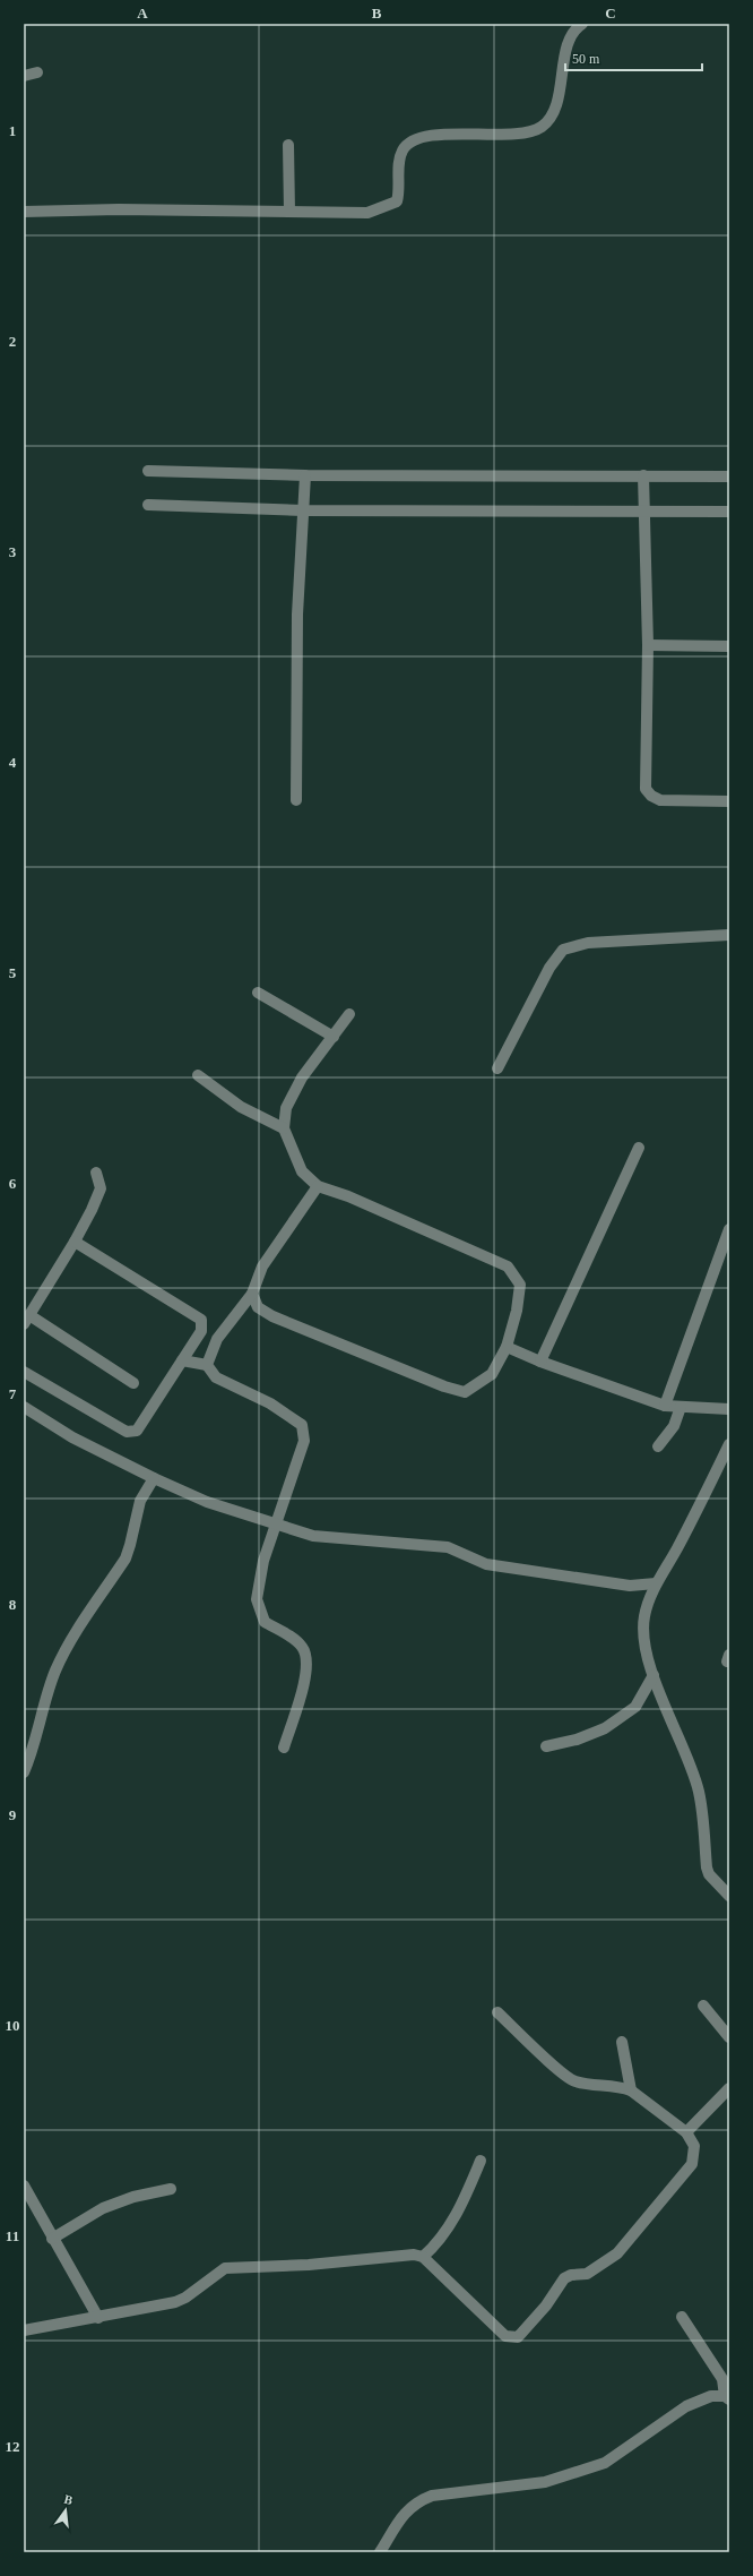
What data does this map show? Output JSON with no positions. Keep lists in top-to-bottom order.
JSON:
{
  "scale_bar": "50 m",
  "north": "top",
  "grid": {
    "columns": ["A", "B", "C"],
    "rows": [
      "1",
      "2",
      "3",
      "4",
      "5",
      "6",
      "7",
      "8",
      "9",
      "10",
      "11",
      "12"
    ]
  }
}
